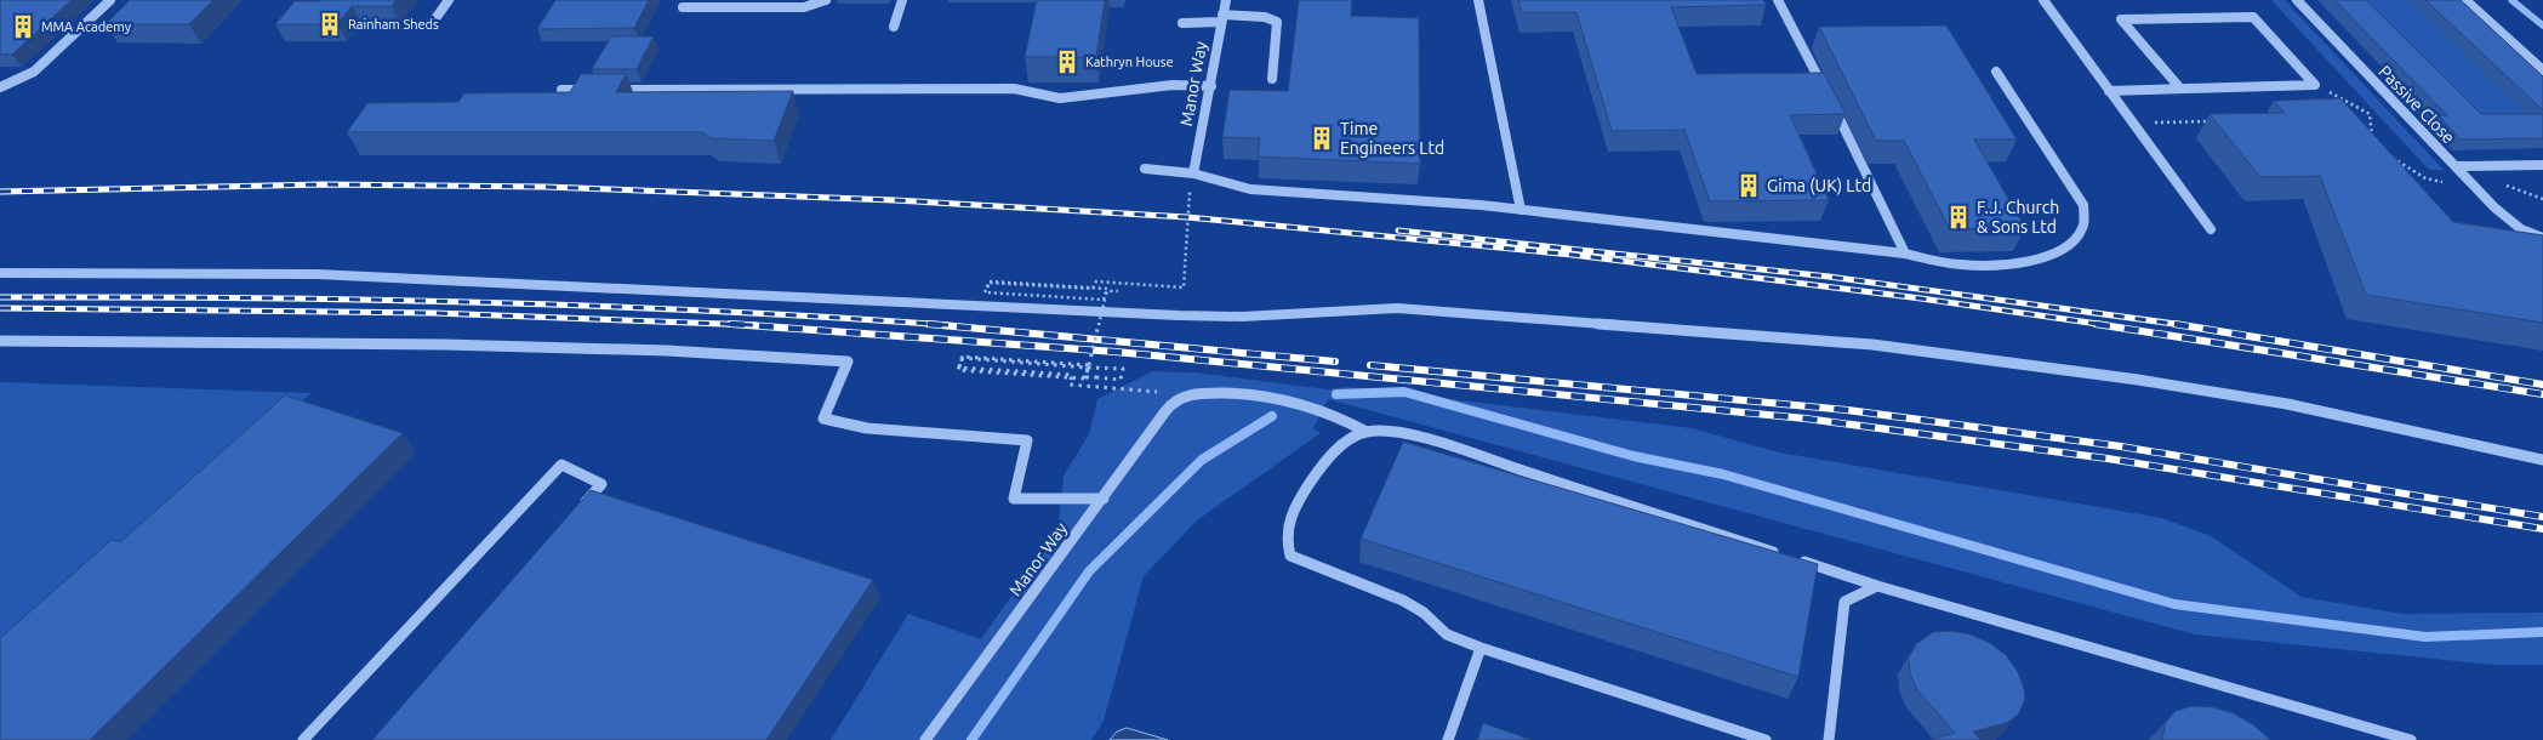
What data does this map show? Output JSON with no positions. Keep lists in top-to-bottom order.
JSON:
{
  "streets": {
    "street": ["Manor Way", "Passive Close"]
  },
  "places": {
    "building": [
      "Rainham Sheds",
      "MMA Academy",
      "Kathryn House",
      "Time Engineers Ltd",
      "Gima (UK) Ltd",
      "F.J. Church & Sons Ltd"
    ]
  }
}
